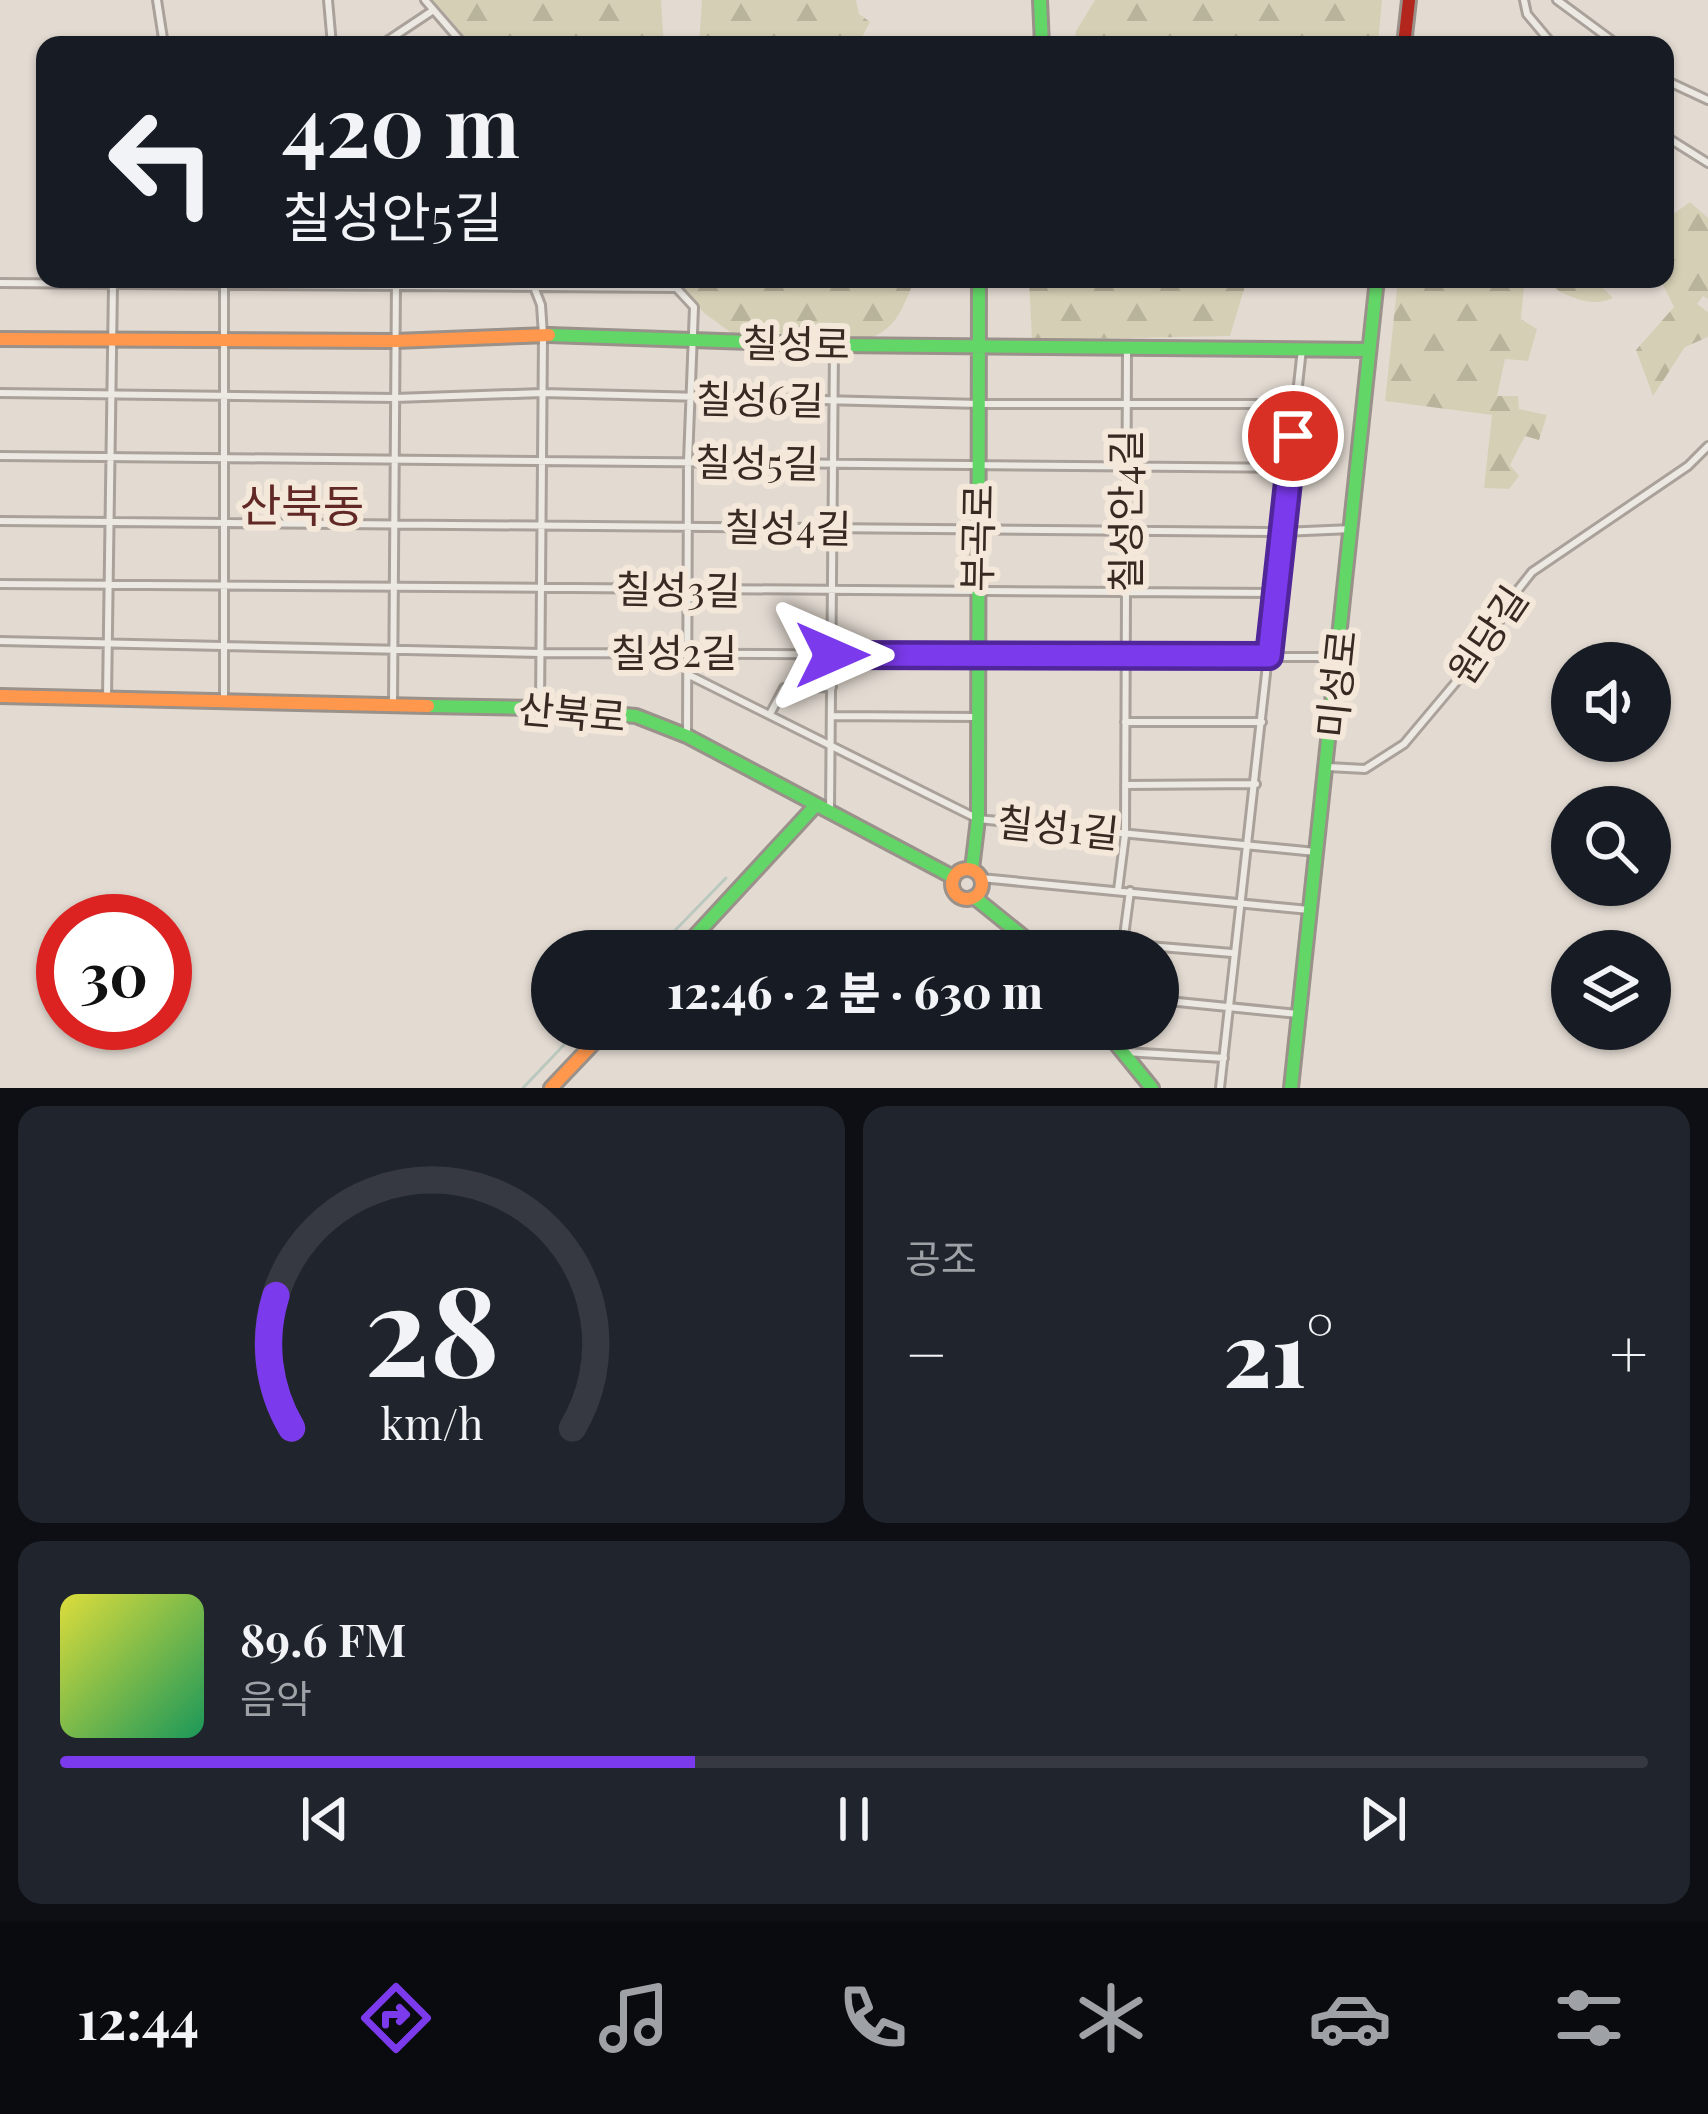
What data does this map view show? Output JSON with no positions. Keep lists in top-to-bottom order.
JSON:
{
  "streets": {
    "street": [
      "칠성로",
      "칠성6길",
      "칠성5길",
      "칠성안4길",
      "칠성4길",
      "부곡로",
      "칠성3길",
      "원당길",
      "칠성2길",
      "미성로",
      "산북로",
      "칠성1길"
    ]
  },
  "crossings": [
    ["칠성로", "칠성안4길"],
    ["칠성로", "부곡로"],
    ["칠성로", "미성로"],
    ["칠성6길", "칠성안4길"],
    ["칠성6길", "부곡로"],
    ["칠성5길", "칠성안4길"],
    ["칠성5길", "부곡로"],
    ["칠성안4길", "칠성4길"],
    ["칠성안4길", "칠성3길"],
    ["칠성안4길", "칠성2길"],
    ["칠성안4길", "칠성1길"],
    ["칠성4길", "부곡로"],
    ["칠성4길", "미성로"],
    ["부곡로", "칠성3길"],
    ["부곡로", "칠성2길"],
    ["부곡로", "산북로"],
    ["부곡로", "칠성1길"],
    ["원당길", "미성로"],
    ["칠성2길", "미성로"],
    ["미성로", "칠성1길"]
  ],
  "districts": ["산북동"],
  "page": {
    "turn": ["420 m", "칠성안5길"],
    "limit": "30",
    "trip": "12:46 · 2 분 · 630 m",
    "tile": "공조",
    "heat": ["−", "21°", "+"],
    "song": ["89.6 FM", "음악"],
    "tabs": "12:44",
    "gauge": ["28", "km/h"]
  }
}
